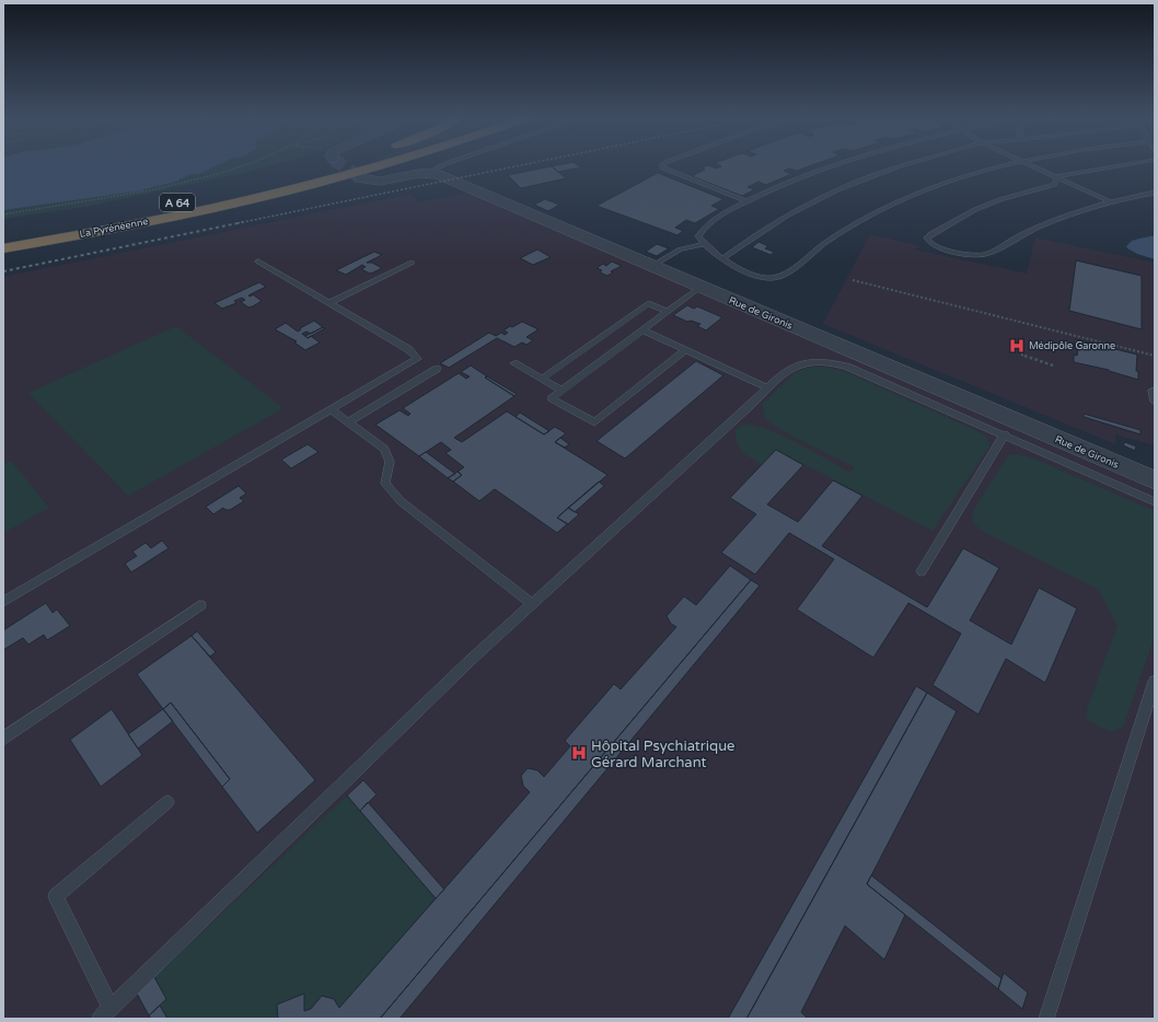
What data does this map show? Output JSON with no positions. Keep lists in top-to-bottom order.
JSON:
{
  "streets": {
    "highway": ["A 64", "La Pyrénéenne"],
    "street": ["Rue de Gironis"]
  },
  "places": {
    "hospital": ["Médipôle Garonne", "Hôpital Psychiatrique Gérard Marchant"]
  }
}
